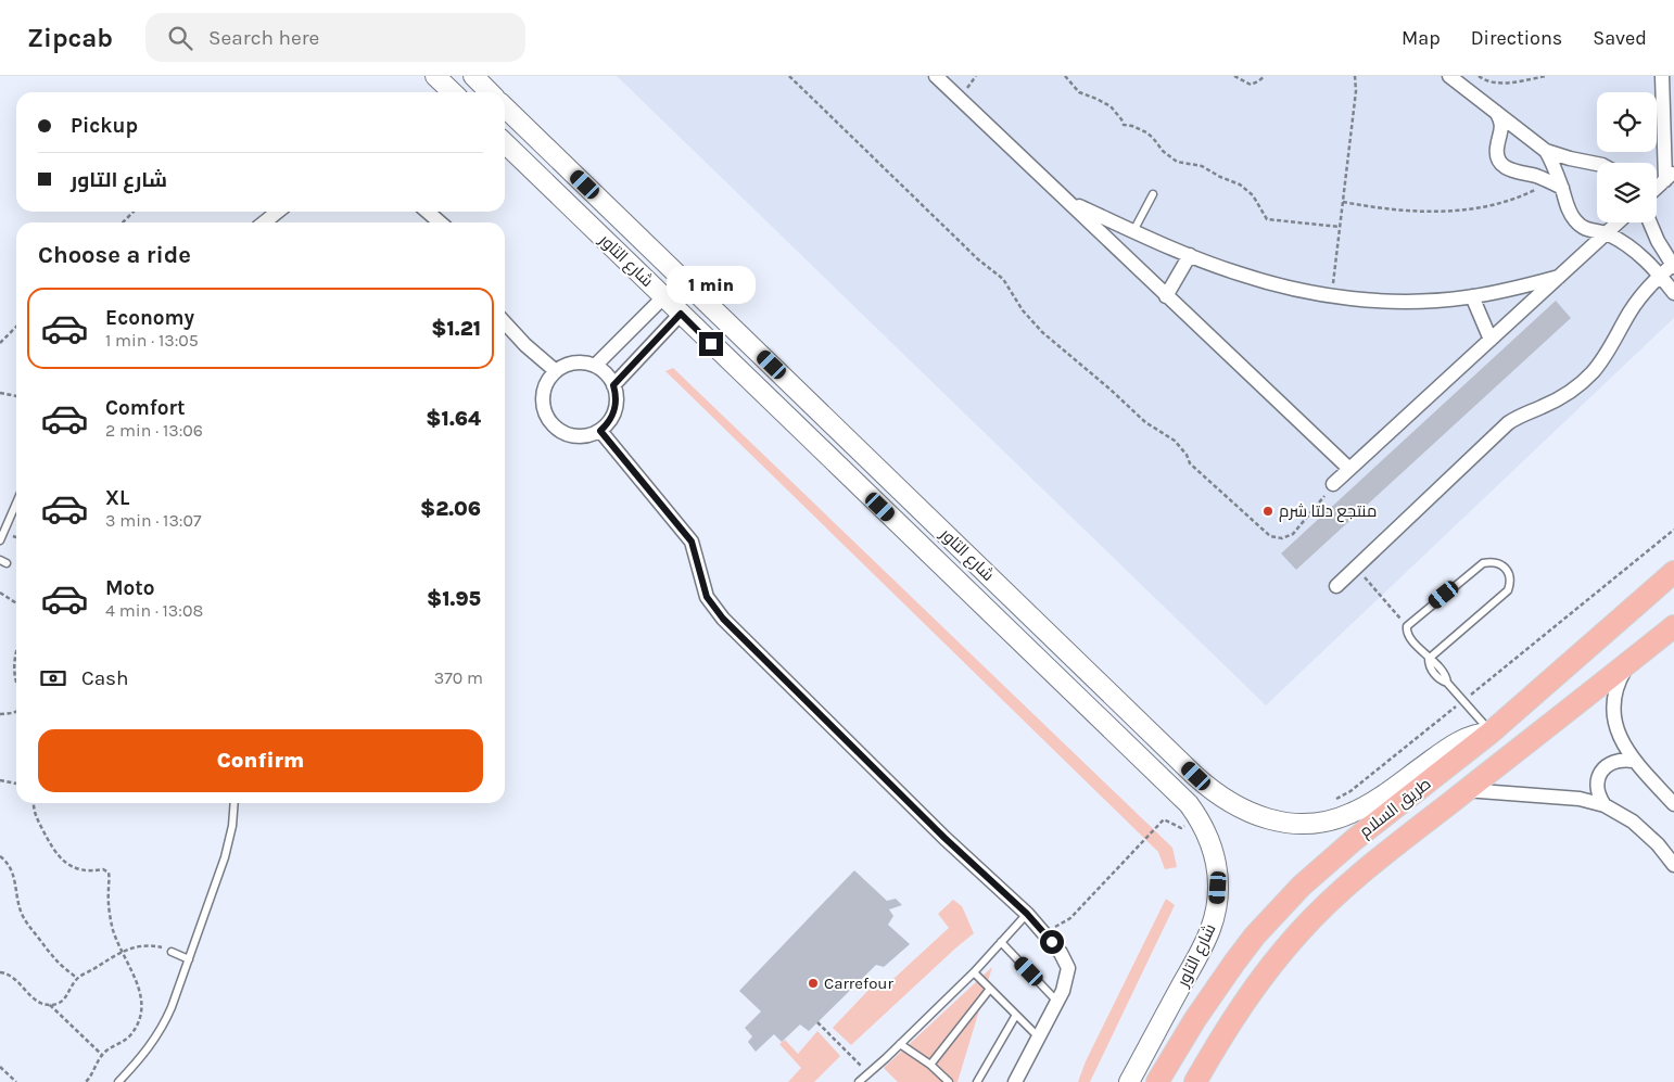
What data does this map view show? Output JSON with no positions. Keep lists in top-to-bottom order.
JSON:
{
  "streets": {
    "main road": ["شارع التاور", "طريق السلام"]
  },
  "crossings": [
    ["شارع التاور", "طريق السلام"]
  ],
  "places": ["منتجع دلتا شرم", "Carrefour"],
  "page": {
    "header": "Zipcab",
    "search": "Search here",
    "nav": ["Map", "Directions", "Saved"],
    "banner": ["Pickup", "شارع التاور"],
    "heading": "Choose a ride",
    "bubble": "1 min",
    "list": [
      {
        "name": "Economy",
        "note": "1 min · 13:05",
        "value": "$1.21"
      },
      {
        "name": "Comfort",
        "note": "2 min · 13:06",
        "value": "$1.64"
      },
      {
        "name": "XL",
        "note": "3 min · 13:07",
        "value": "$2.06"
      },
      {
        "name": "Moto",
        "note": "4 min · 13:08",
        "value": "$1.95"
      }
    ],
    "pay": ["Cash", "370 m"],
    "buttons": "Confirm"
  }
}
